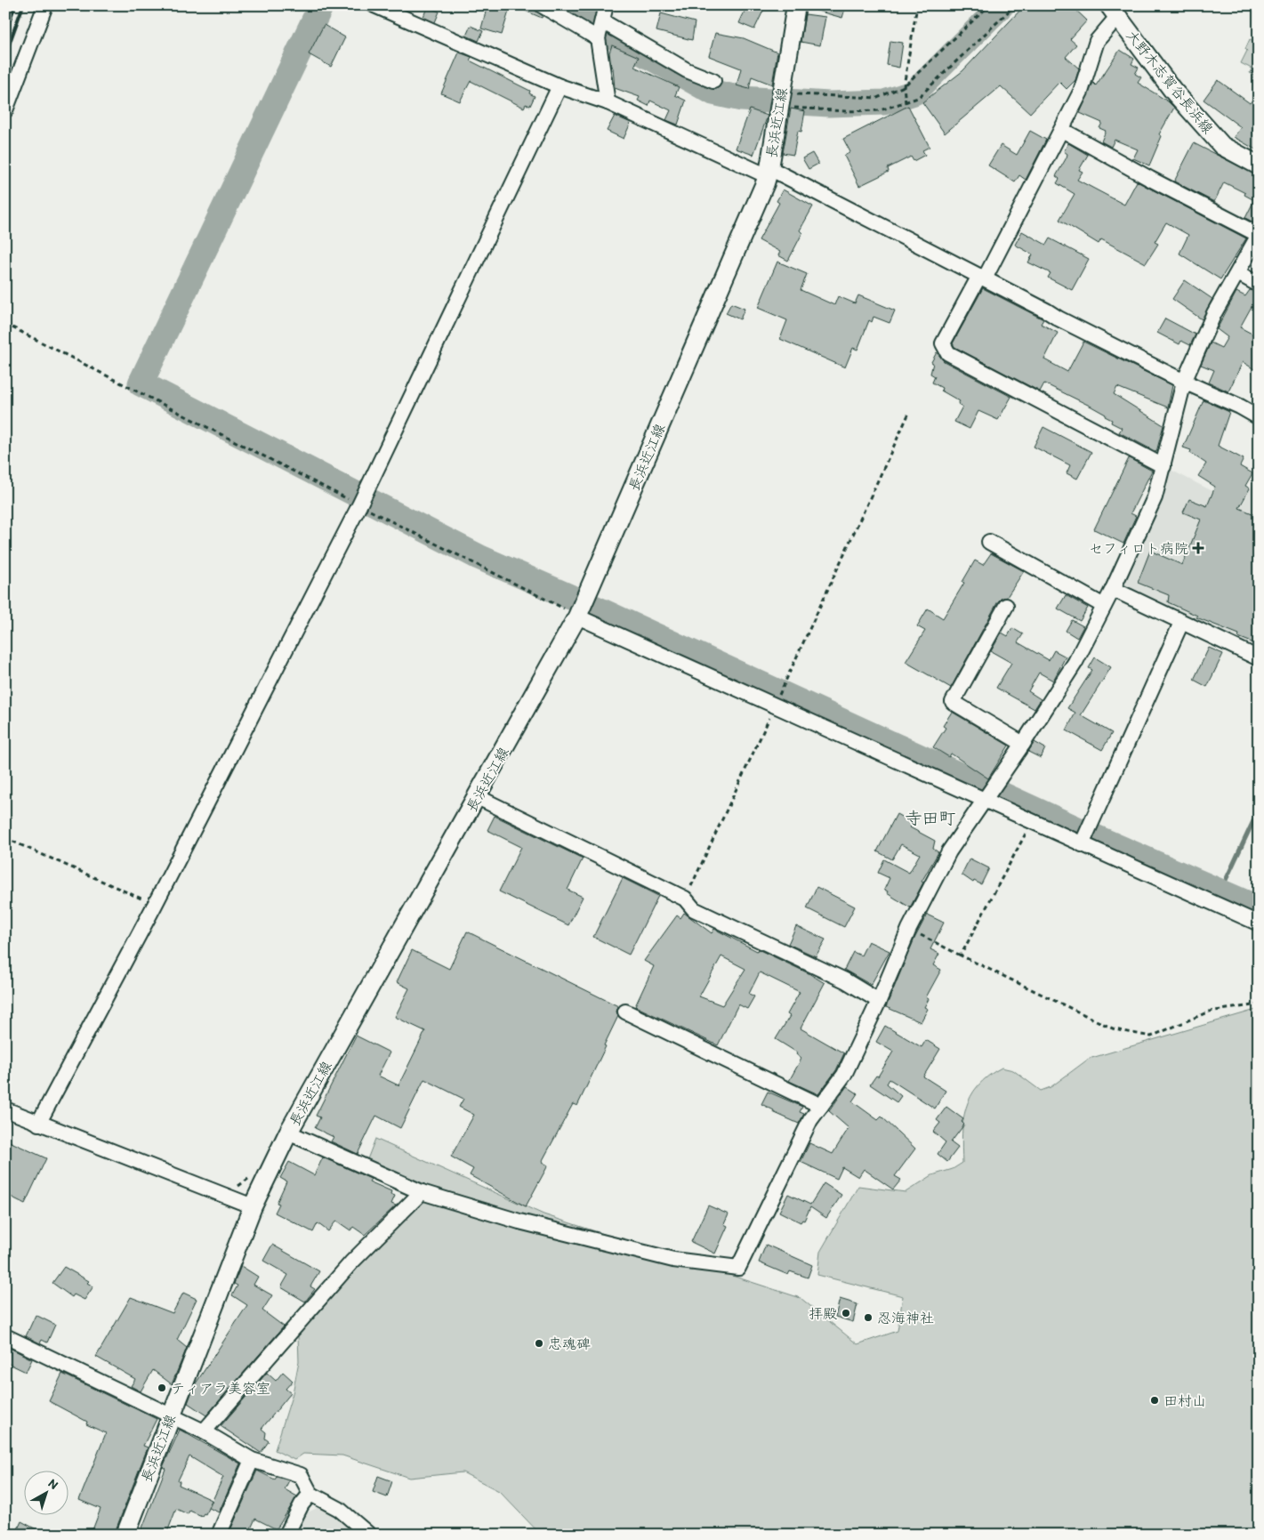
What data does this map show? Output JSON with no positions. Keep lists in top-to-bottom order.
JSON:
{
  "streets": {
    "main road": ["大野木志賀谷長浜線", "長浜近江線"]
  },
  "districts": ["寺田町"],
  "places": {
    "health": ["セフィロト病院"],
    "other": [
      "拝殿",
      "忍海神社",
      "忠魂碑",
      "ティアラ美容室",
      "田村山"
    ]
  },
  "north": "top right"
}
